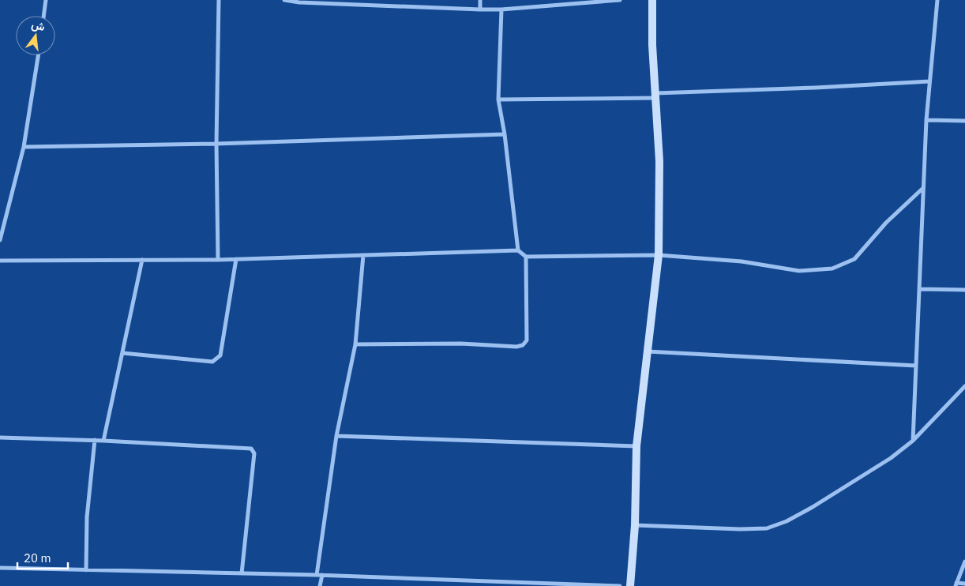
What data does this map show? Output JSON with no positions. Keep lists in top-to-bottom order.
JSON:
{
  "scale_bar": "20 m",
  "north": "top"
}
